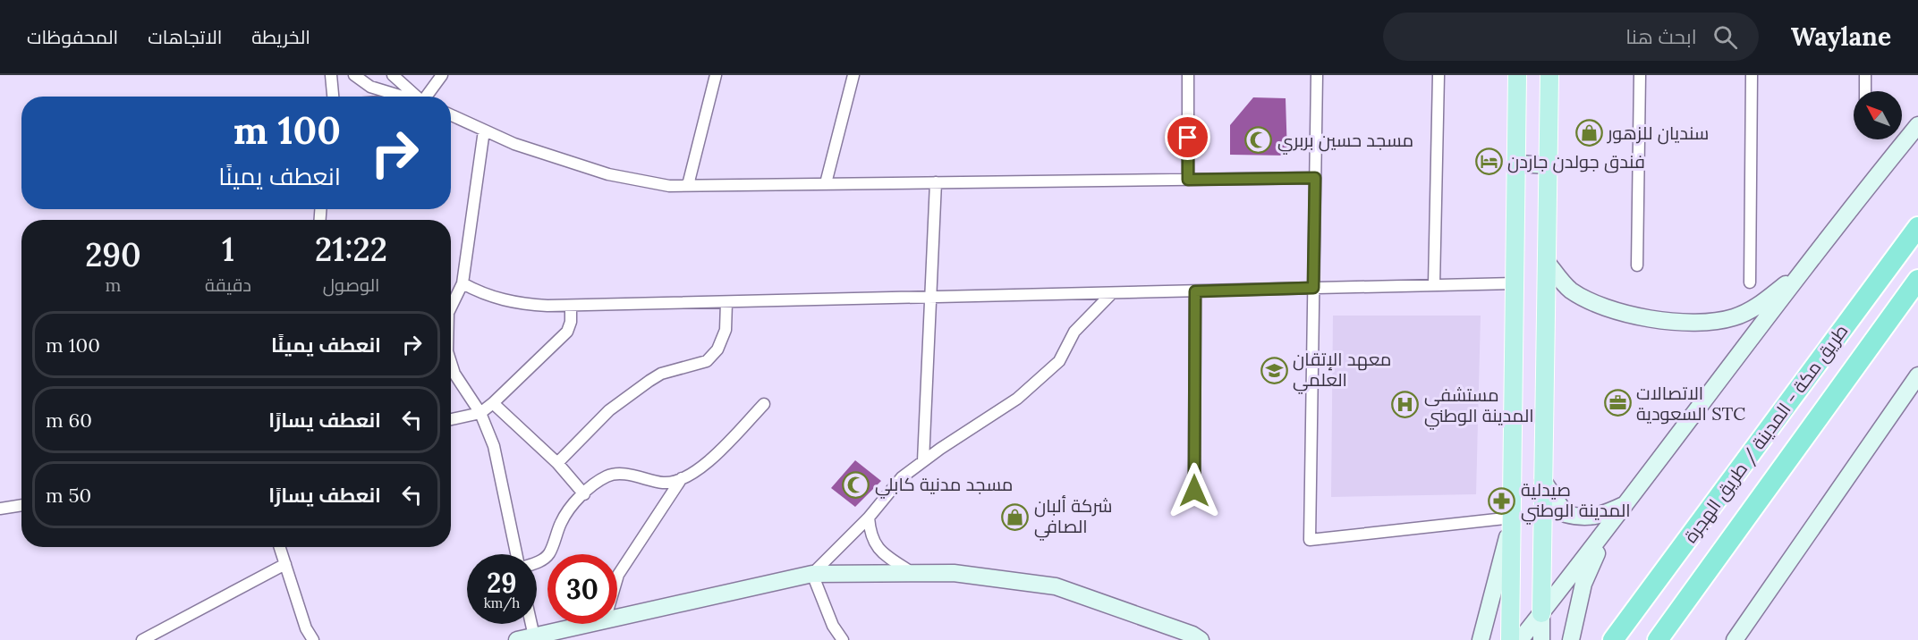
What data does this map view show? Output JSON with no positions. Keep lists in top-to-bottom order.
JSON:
{
  "streets": {
    "highway": ["طريق مكة - المدينة / طريق الهجرة"]
  },
  "places": {
    "shop": ["سنديان للزهور", "شركة ألبان الصافي"],
    "mosque": ["مسجد حسين بربري", "مسجد مدنية كابلي"],
    "hotel": ["فندق جولدن جاردن"],
    "school or university": ["معهد الإتقان العلمي"],
    "office": ["الاتصالات السعودية STC"],
    "hospital": ["مستشفى المدينة الوطني"],
    "pharmacy": ["صيدلية المدينة الوطني"]
  },
  "north": "top left",
  "page": {
    "header": "Waylane",
    "search": "ابحث هنا",
    "nav": ["الخريطة", "الاتجاهات", "المحفوظات"],
    "turn": ["100 m", "انعطف يمينًا"],
    "eta": [
      "21:22",
      "الوصول",
      "1",
      "دقيقة",
      "290",
      "m"
    ],
    "list": [
      {
        "name": "انعطف يمينًا",
        "value": "100 m"
      },
      {
        "name": "انعطف يسارًا",
        "value": "60 m"
      },
      {
        "name": "انعطف يسارًا",
        "value": "50 m"
      }
    ],
    "speed": "29 km/h",
    "limit": "30"
  }
}
